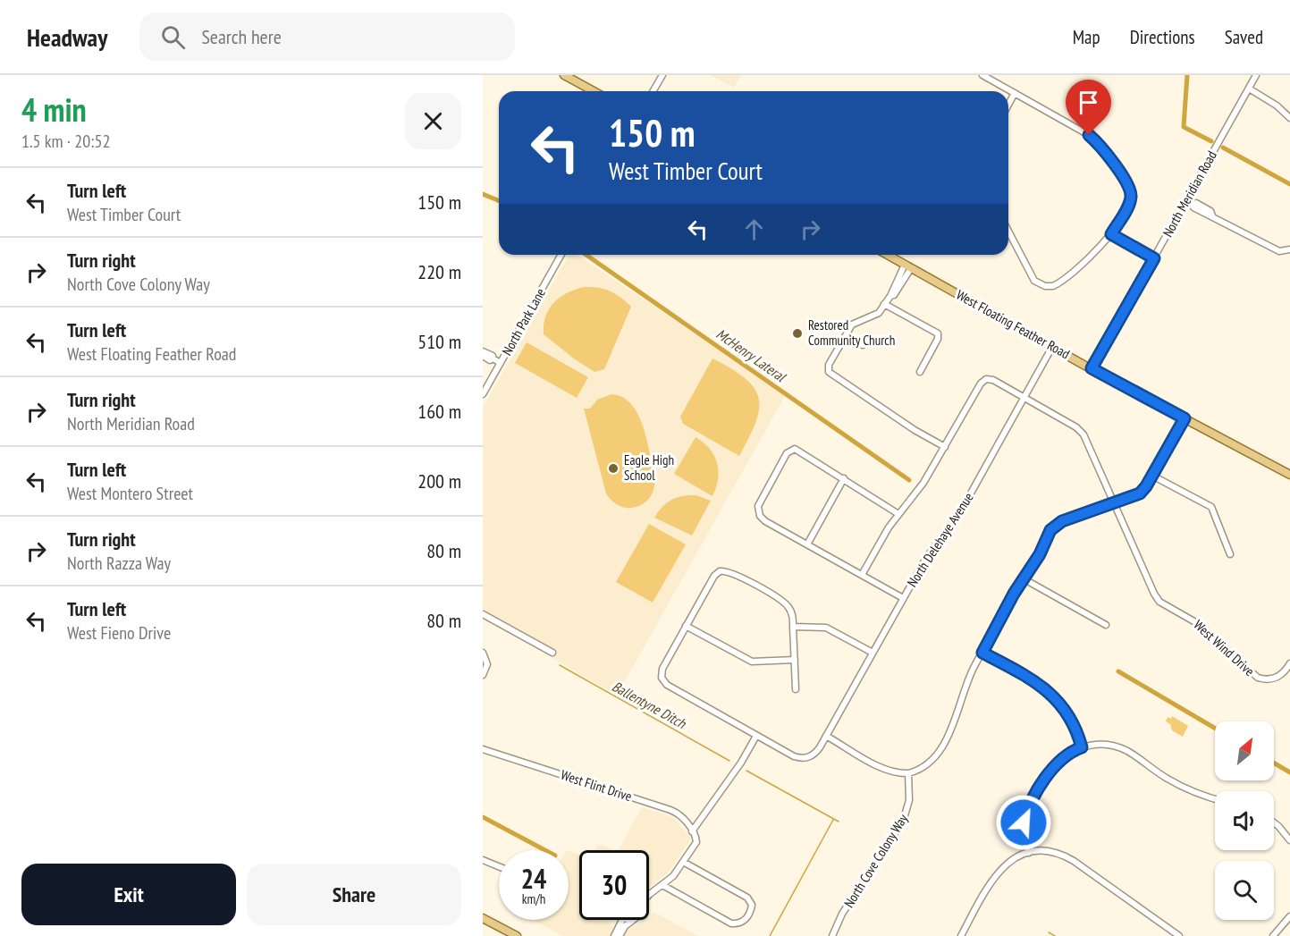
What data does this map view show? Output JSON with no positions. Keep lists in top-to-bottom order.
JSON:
{
  "streets": {
    "main road": ["West Floating Feather Road"],
    "street": [
      "North Meridian Road",
      "North Park Lane",
      "North Delehaye Avenue",
      "West Wind Drive",
      "West Flint Drive",
      "North Cove Colony Way"
    ]
  },
  "crossings": [
    ["North Meridian Road", "West Floating Feather Road"],
    ["West Floating Feather Road", "North Delehaye Avenue"],
    ["North Delehaye Avenue", "West Wind Drive"]
  ],
  "water": ["McHenry Lateral", "Ballentyne Ditch"],
  "places": ["Restored Community Church", "Eagle High School"],
  "north": "top right",
  "page": {
    "header": "Headway",
    "search": "Search here",
    "nav": ["Map", "Directions", "Saved"],
    "heading": ["4 min", "1.5 km · 20:52"],
    "turn": ["150 m", "West Timber Court"],
    "list": [
      {
        "name": "Turn left",
        "note": "West Timber Court",
        "value": "150 m"
      },
      {
        "name": "Turn right",
        "note": "North Cove Colony Way",
        "value": "220 m"
      },
      {
        "name": "Turn left",
        "note": "West Floating Feather Road",
        "value": "510 m"
      },
      {
        "name": "Turn right",
        "note": "North Meridian Road",
        "value": "160 m"
      },
      {
        "name": "Turn left",
        "note": "West Montero Street",
        "value": "200 m"
      },
      {
        "name": "Turn right",
        "note": "North Razza Way",
        "value": "80 m"
      },
      {
        "name": "Turn left",
        "note": "West Fieno Drive",
        "value": "80 m"
      }
    ],
    "speed": "24 km/h",
    "limit": "30",
    "buttons": ["Exit", "Share"]
  }
}
